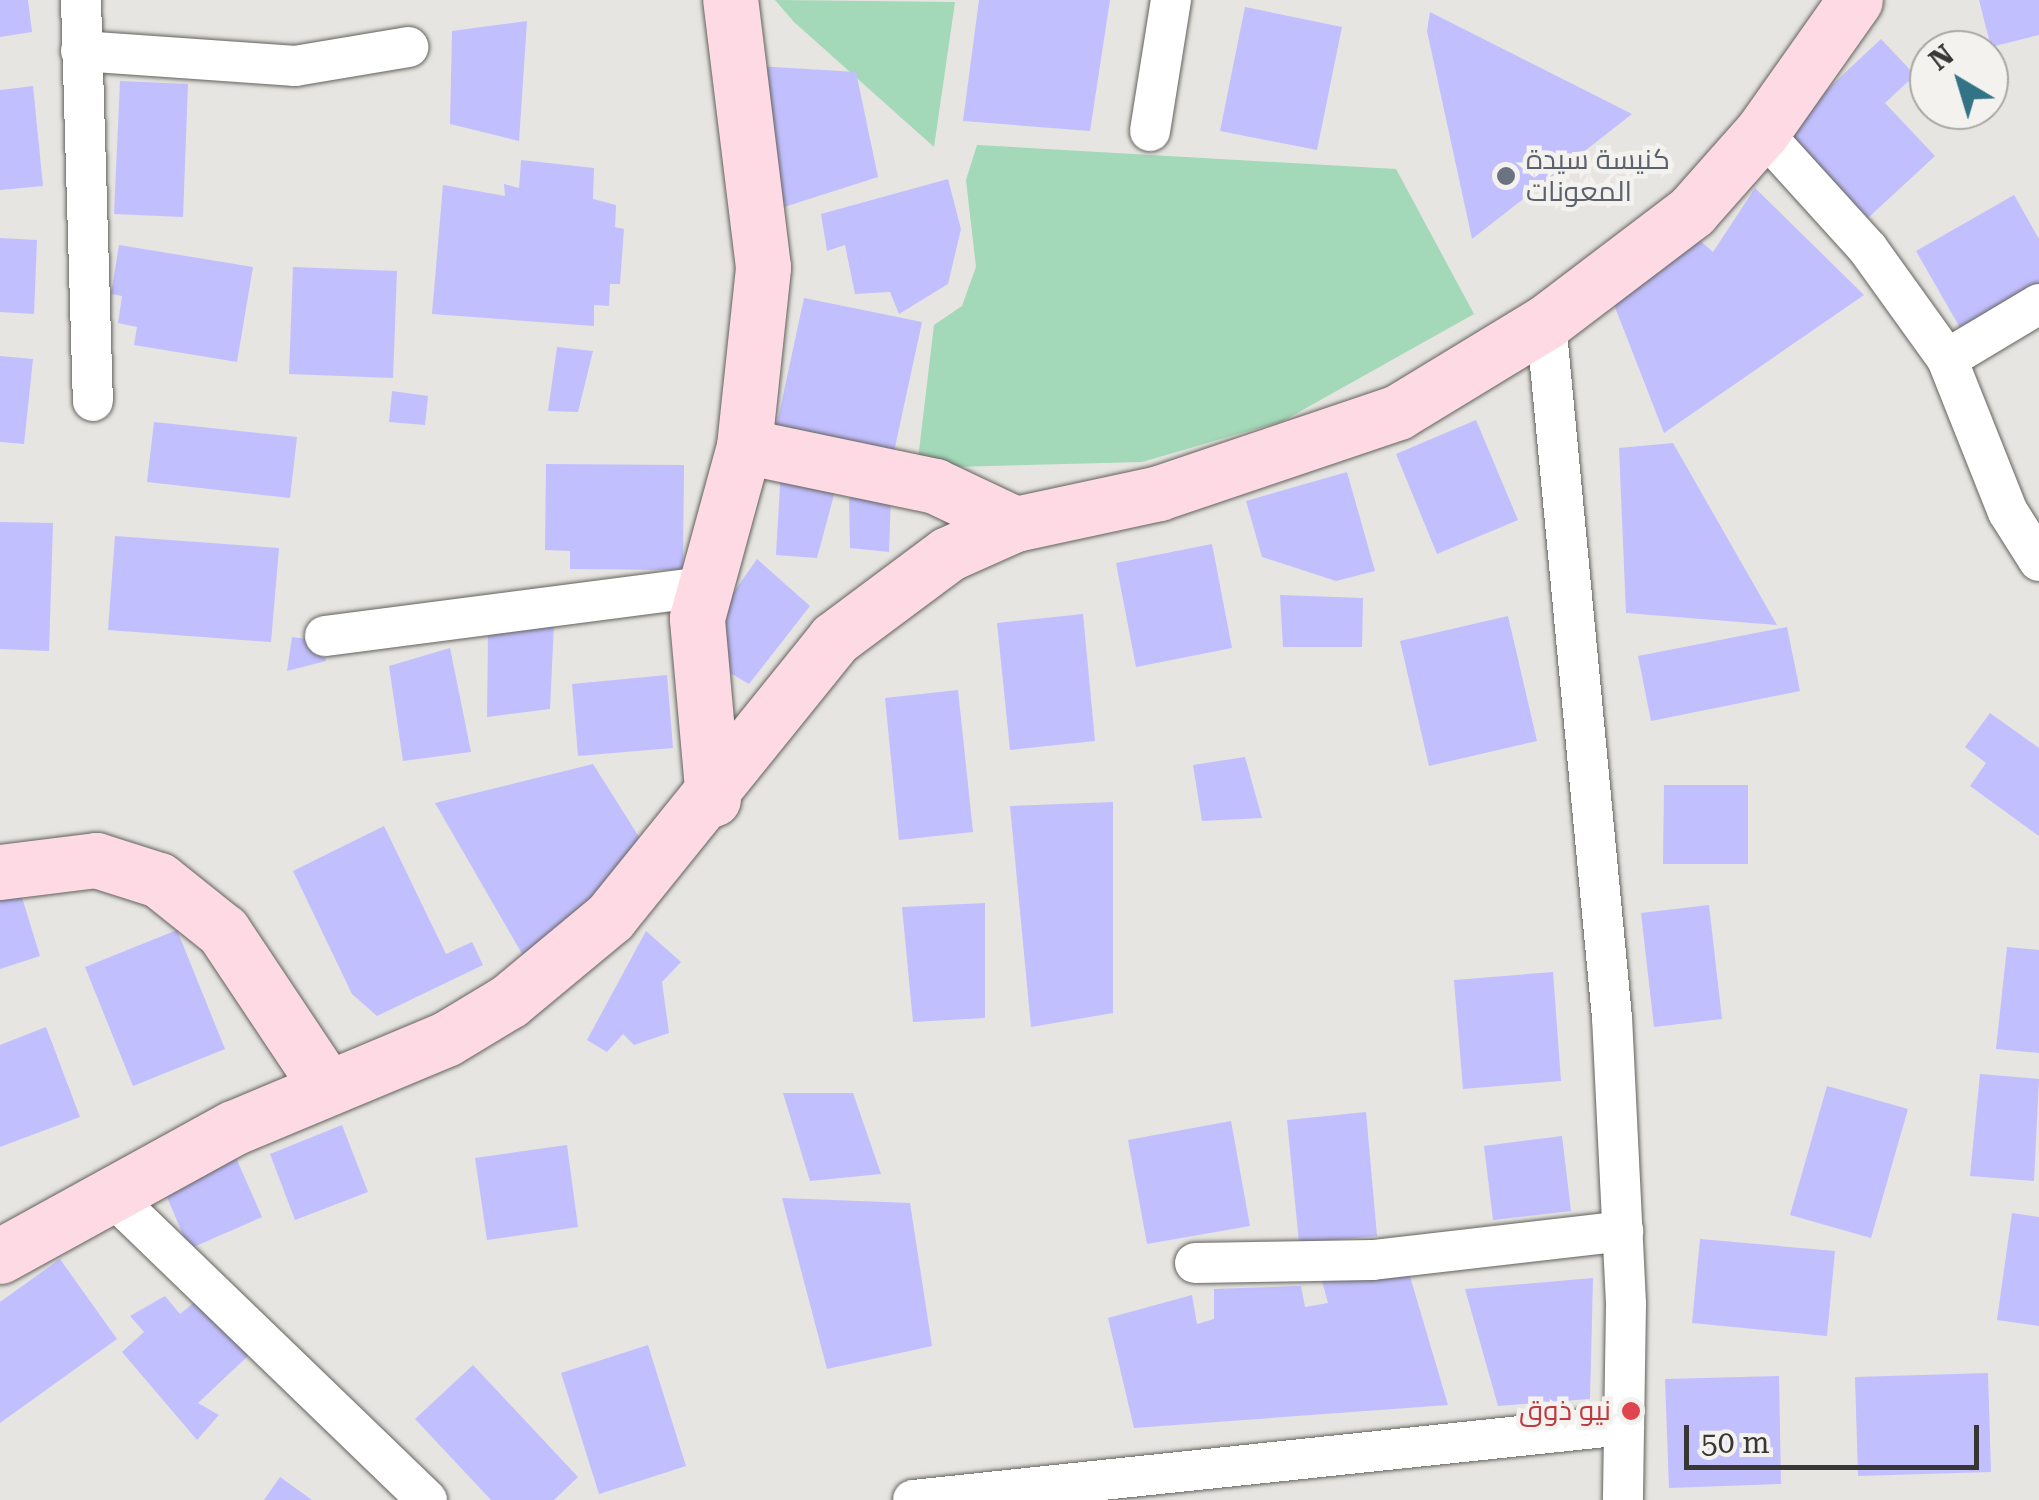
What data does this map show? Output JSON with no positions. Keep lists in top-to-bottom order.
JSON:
{
  "places": ["كنيسة سيدة المعونات", "نيو ذوق"],
  "scale_bar": "50 m",
  "north": "top left"
}
